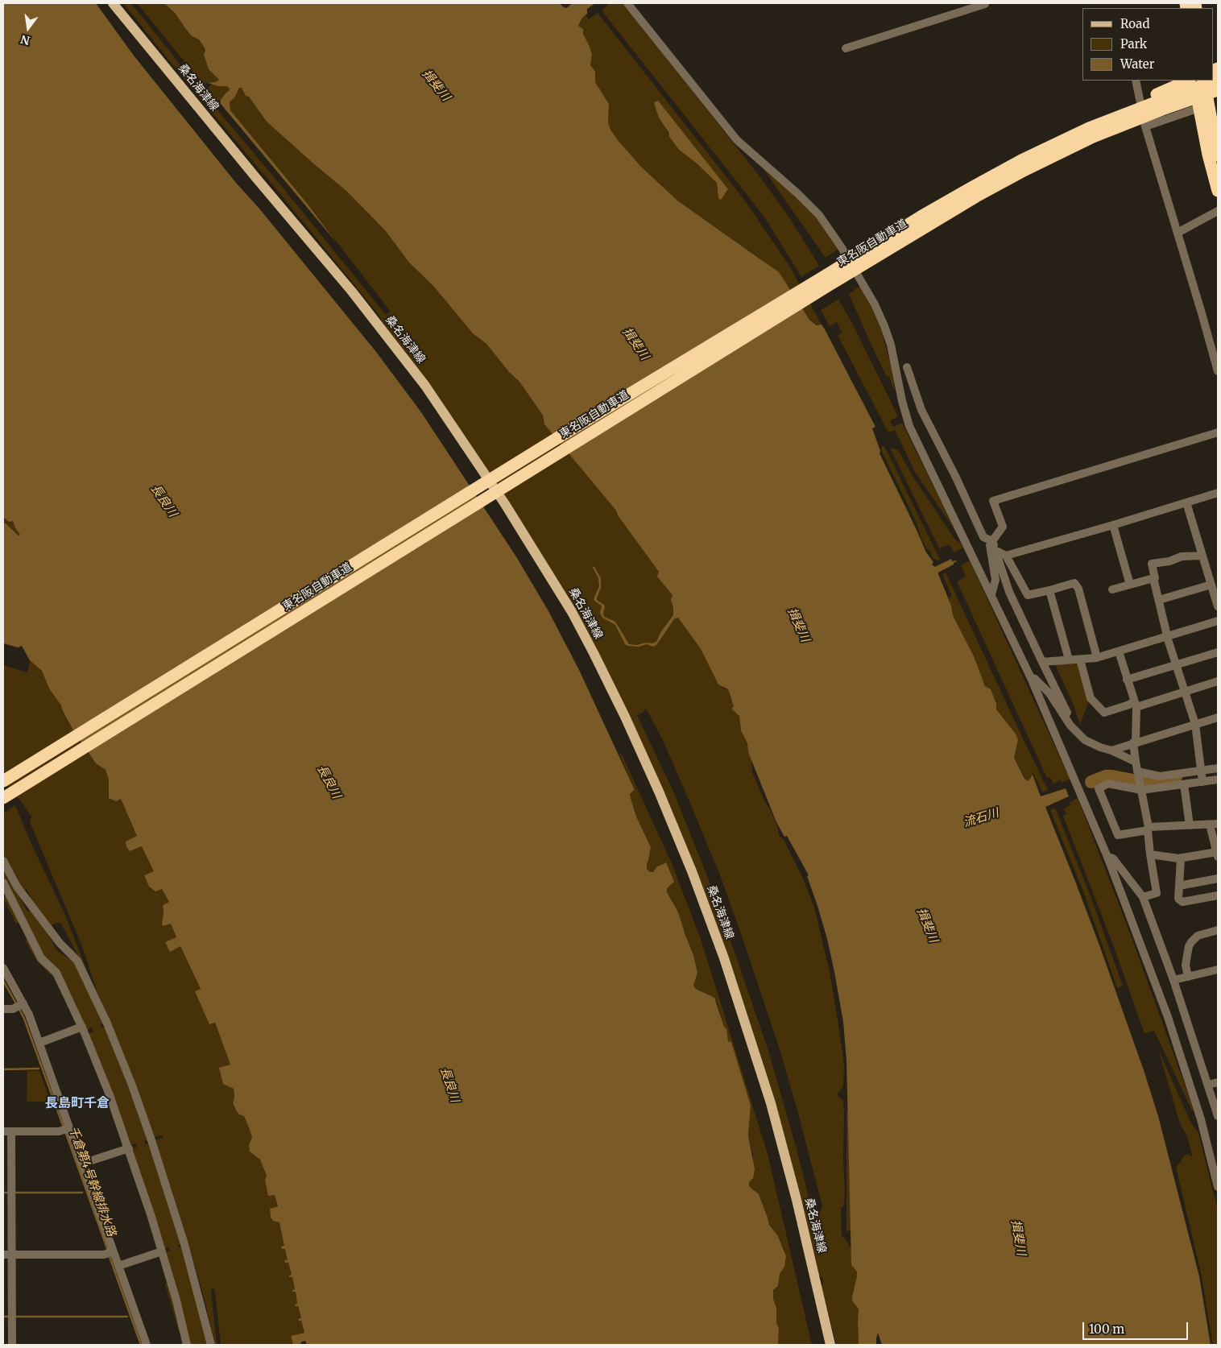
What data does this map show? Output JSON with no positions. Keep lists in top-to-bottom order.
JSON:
{
  "streets": {
    "highway": ["東名阪自動車道"],
    "main road": ["桑名海津線"]
  },
  "districts": ["長島町千倉"],
  "water": [
    "揖斐川",
    "長良川",
    "流石川",
    "千倉第4号幹線排水路"
  ],
  "legend": ["Road", "Park", "Water"],
  "scale_bar": "100 m",
  "north": "bottom"
}
